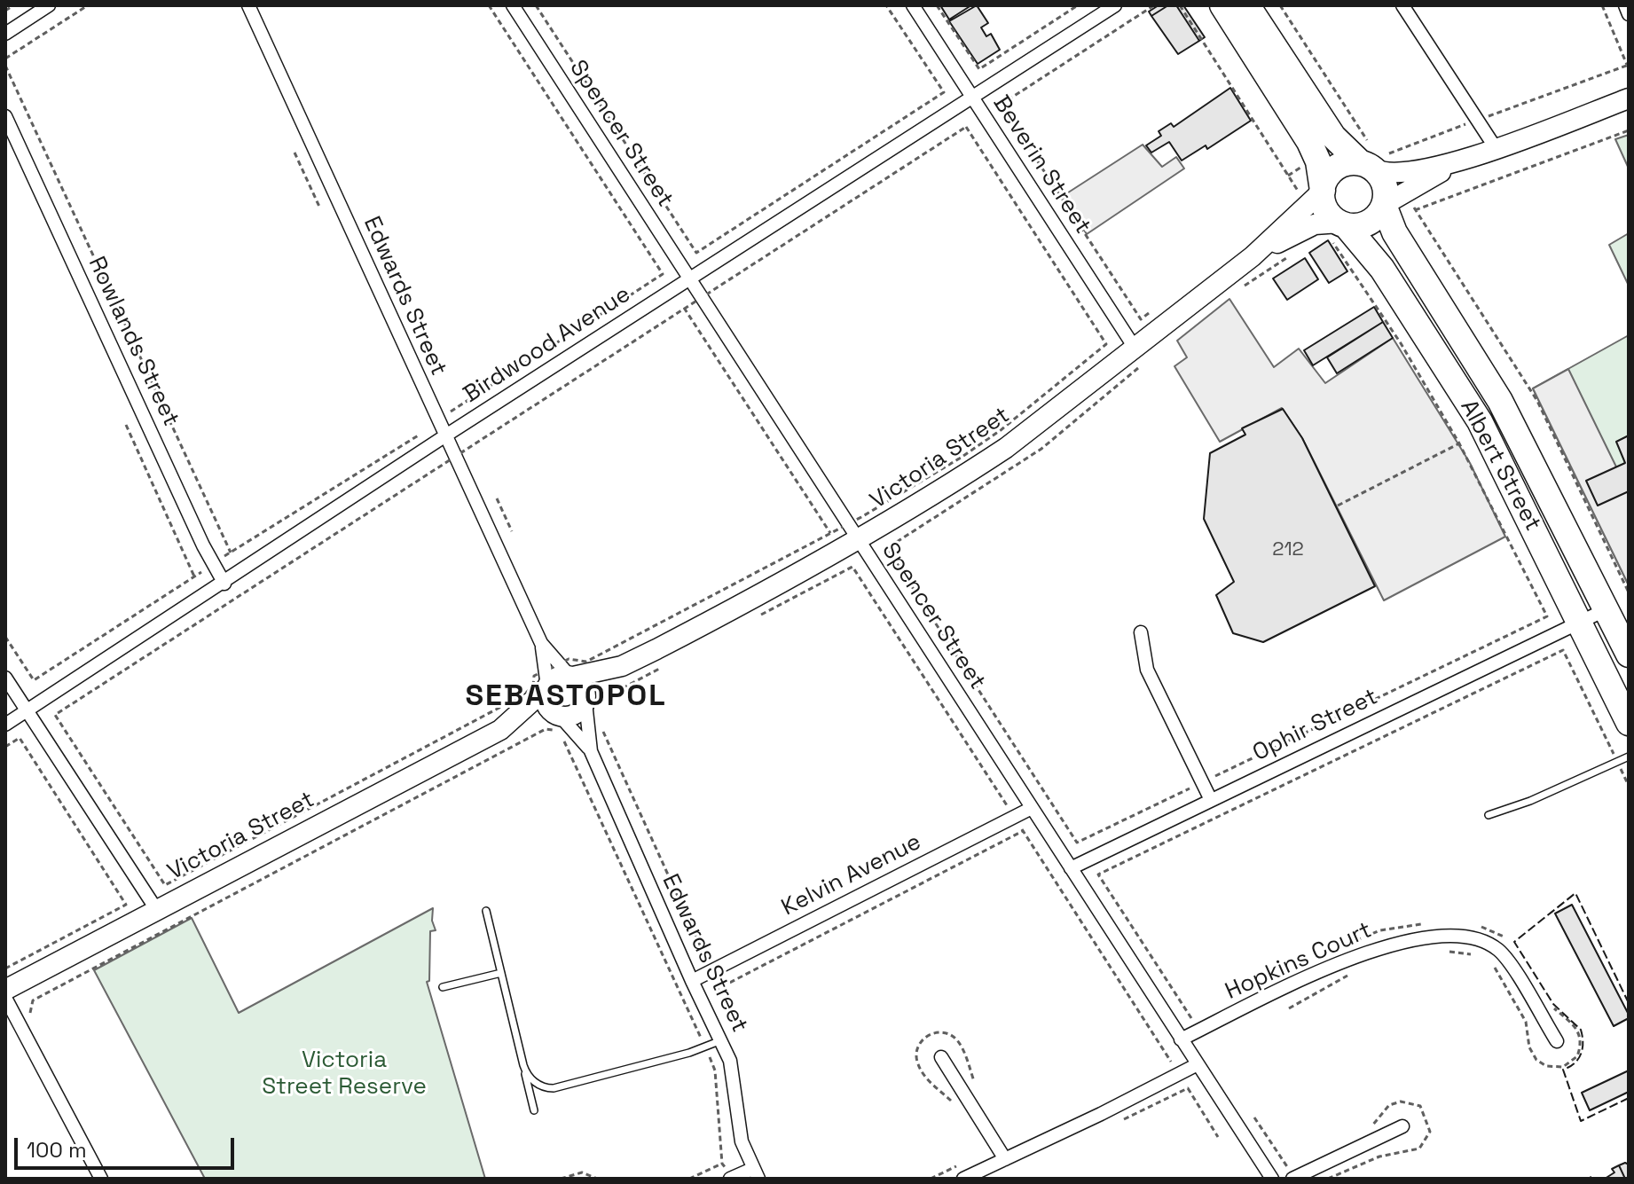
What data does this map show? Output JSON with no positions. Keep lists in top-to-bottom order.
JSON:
{
  "streets": {
    "highway": ["Albert Street"],
    "street": [
      "Spencer Street",
      "Beverin Street",
      "Edwards Street",
      "Rowlands Street",
      "Birdwood Avenue",
      "Victoria Street",
      "Ophir Street",
      "Kelvin Avenue",
      "Hopkins Court"
    ]
  },
  "crossings": [
    ["Spencer Street", "Birdwood Avenue"],
    ["Spencer Street", "Victoria Street"],
    ["Spencer Street", "Ophir Street"],
    ["Spencer Street", "Kelvin Avenue"],
    ["Spencer Street", "Hopkins Court"],
    ["Beverin Street", "Birdwood Avenue"],
    ["Beverin Street", "Victoria Street"],
    ["Edwards Street", "Birdwood Avenue"],
    ["Edwards Street", "Victoria Street"],
    ["Edwards Street", "Kelvin Avenue"],
    ["Rowlands Street", "Birdwood Avenue"],
    ["Victoria Street", "Albert Street"],
    ["Albert Street", "Ophir Street"]
  ],
  "districts": ["SEBASTOPOL"],
  "parks": ["Victoria Street Reserve"],
  "house_numbers": ["212"],
  "scale_bar": "100 m"
}
